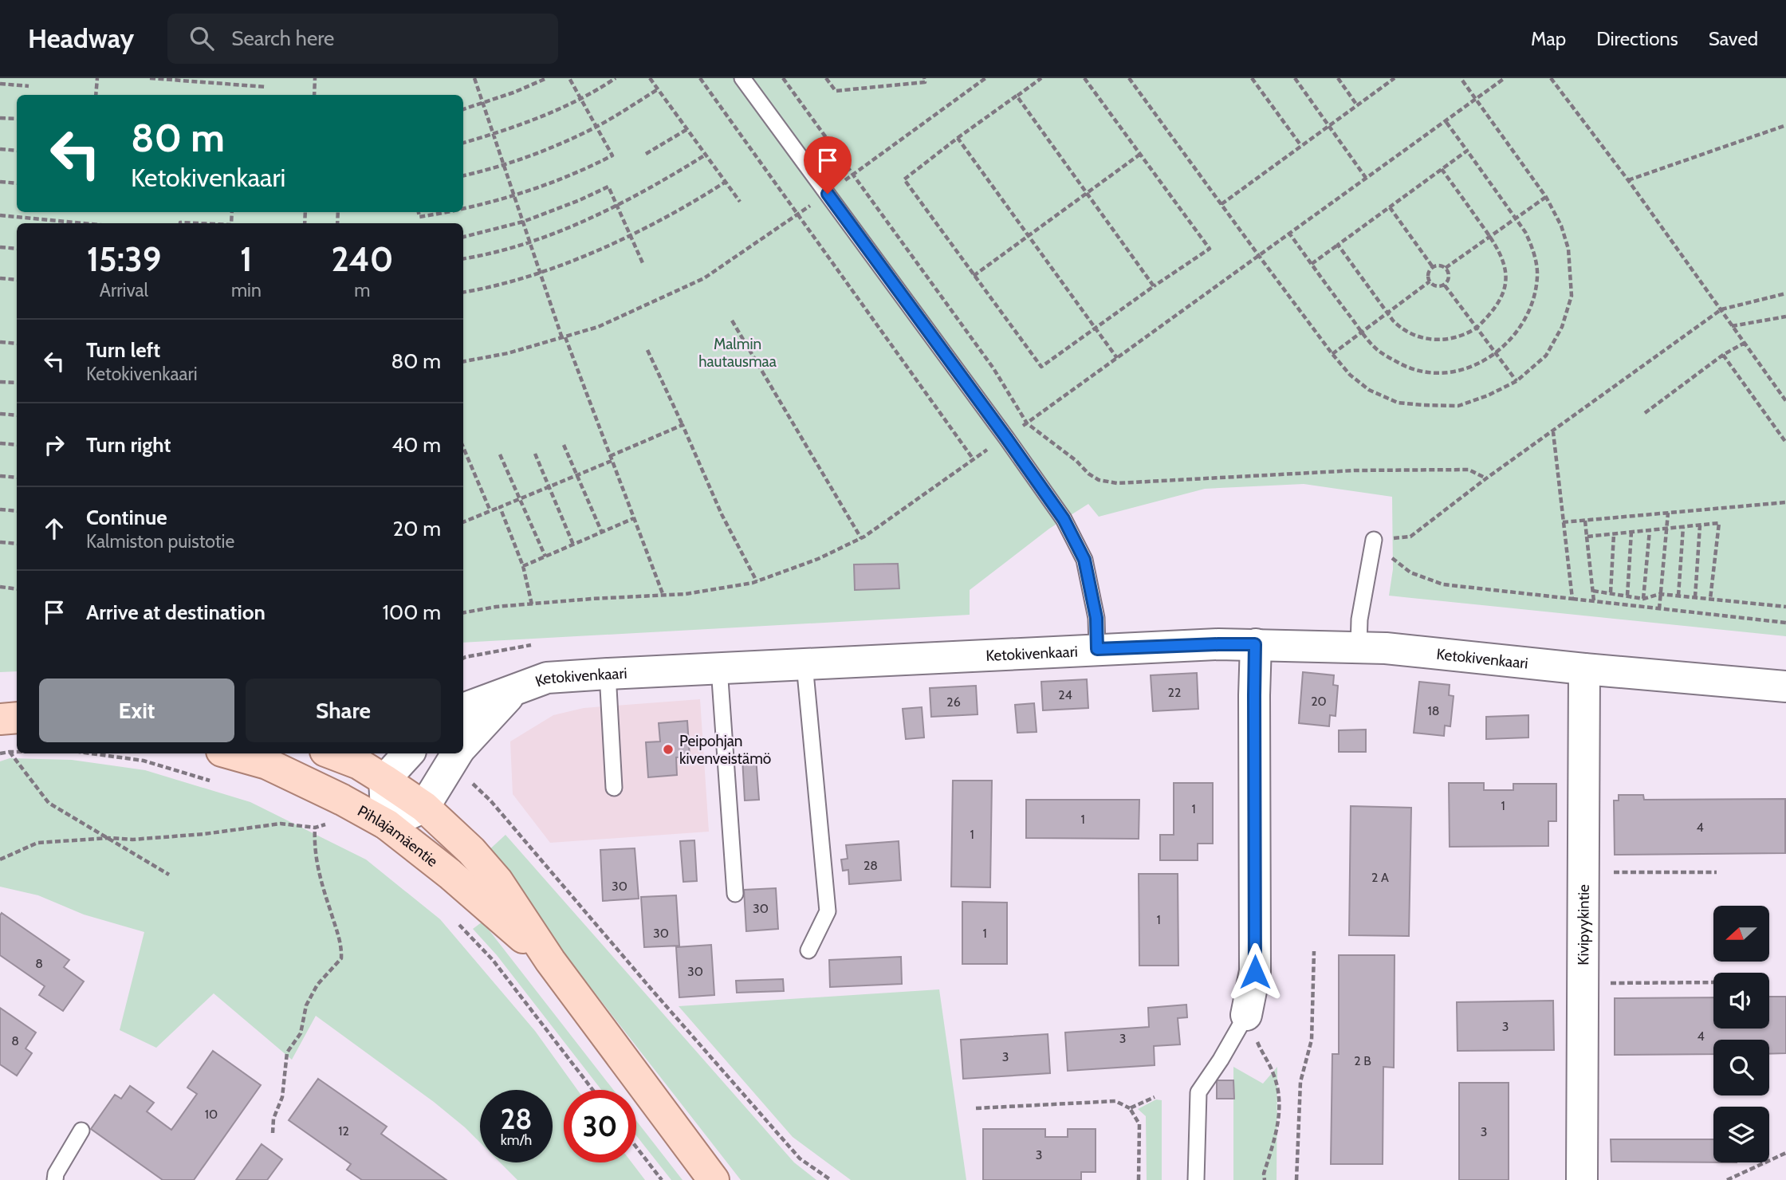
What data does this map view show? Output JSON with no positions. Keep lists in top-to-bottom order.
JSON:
{
  "streets": {
    "main road": ["Pihlajamäentie"],
    "street": ["Ketokivenkaari", "Kivipyykintie"]
  },
  "crossings": [
    ["Ketokivenkaari", "Pihlajamäentie"],
    ["Ketokivenkaari", "Kivipyykintie"]
  ],
  "parks": ["Malmin hautausmaa"],
  "places": ["Peipohjan kivenveistämö"],
  "house_numbers": [
    "22",
    "24",
    "20",
    "26",
    "18",
    "1",
    "1",
    "1",
    "4",
    "1",
    "28",
    "2 A",
    "30",
    "30",
    "1",
    "30",
    "1",
    "8",
    "30",
    "3",
    "4",
    "3",
    "8",
    "3",
    "2 B",
    "10",
    "12",
    "3",
    "3"
  ],
  "north": "left",
  "page": {
    "header": "Headway",
    "search": "Search here",
    "nav": ["Map", "Directions", "Saved"],
    "turn": ["80 m", "Ketokivenkaari"],
    "eta": [
      "15:39",
      "Arrival",
      "1",
      "min",
      "240",
      "m"
    ],
    "list": [
      {
        "name": "Turn left",
        "note": "Ketokivenkaari",
        "value": "80 m"
      },
      {
        "name": "Turn right",
        "value": "40 m"
      },
      {
        "name": "Continue",
        "note": "Kalmiston puistotie",
        "value": "20 m"
      },
      {
        "name": "Arrive at destination",
        "value": "100 m"
      }
    ],
    "buttons": ["Exit", "Share"],
    "speed": "28 km/h",
    "limit": "30"
  }
}
